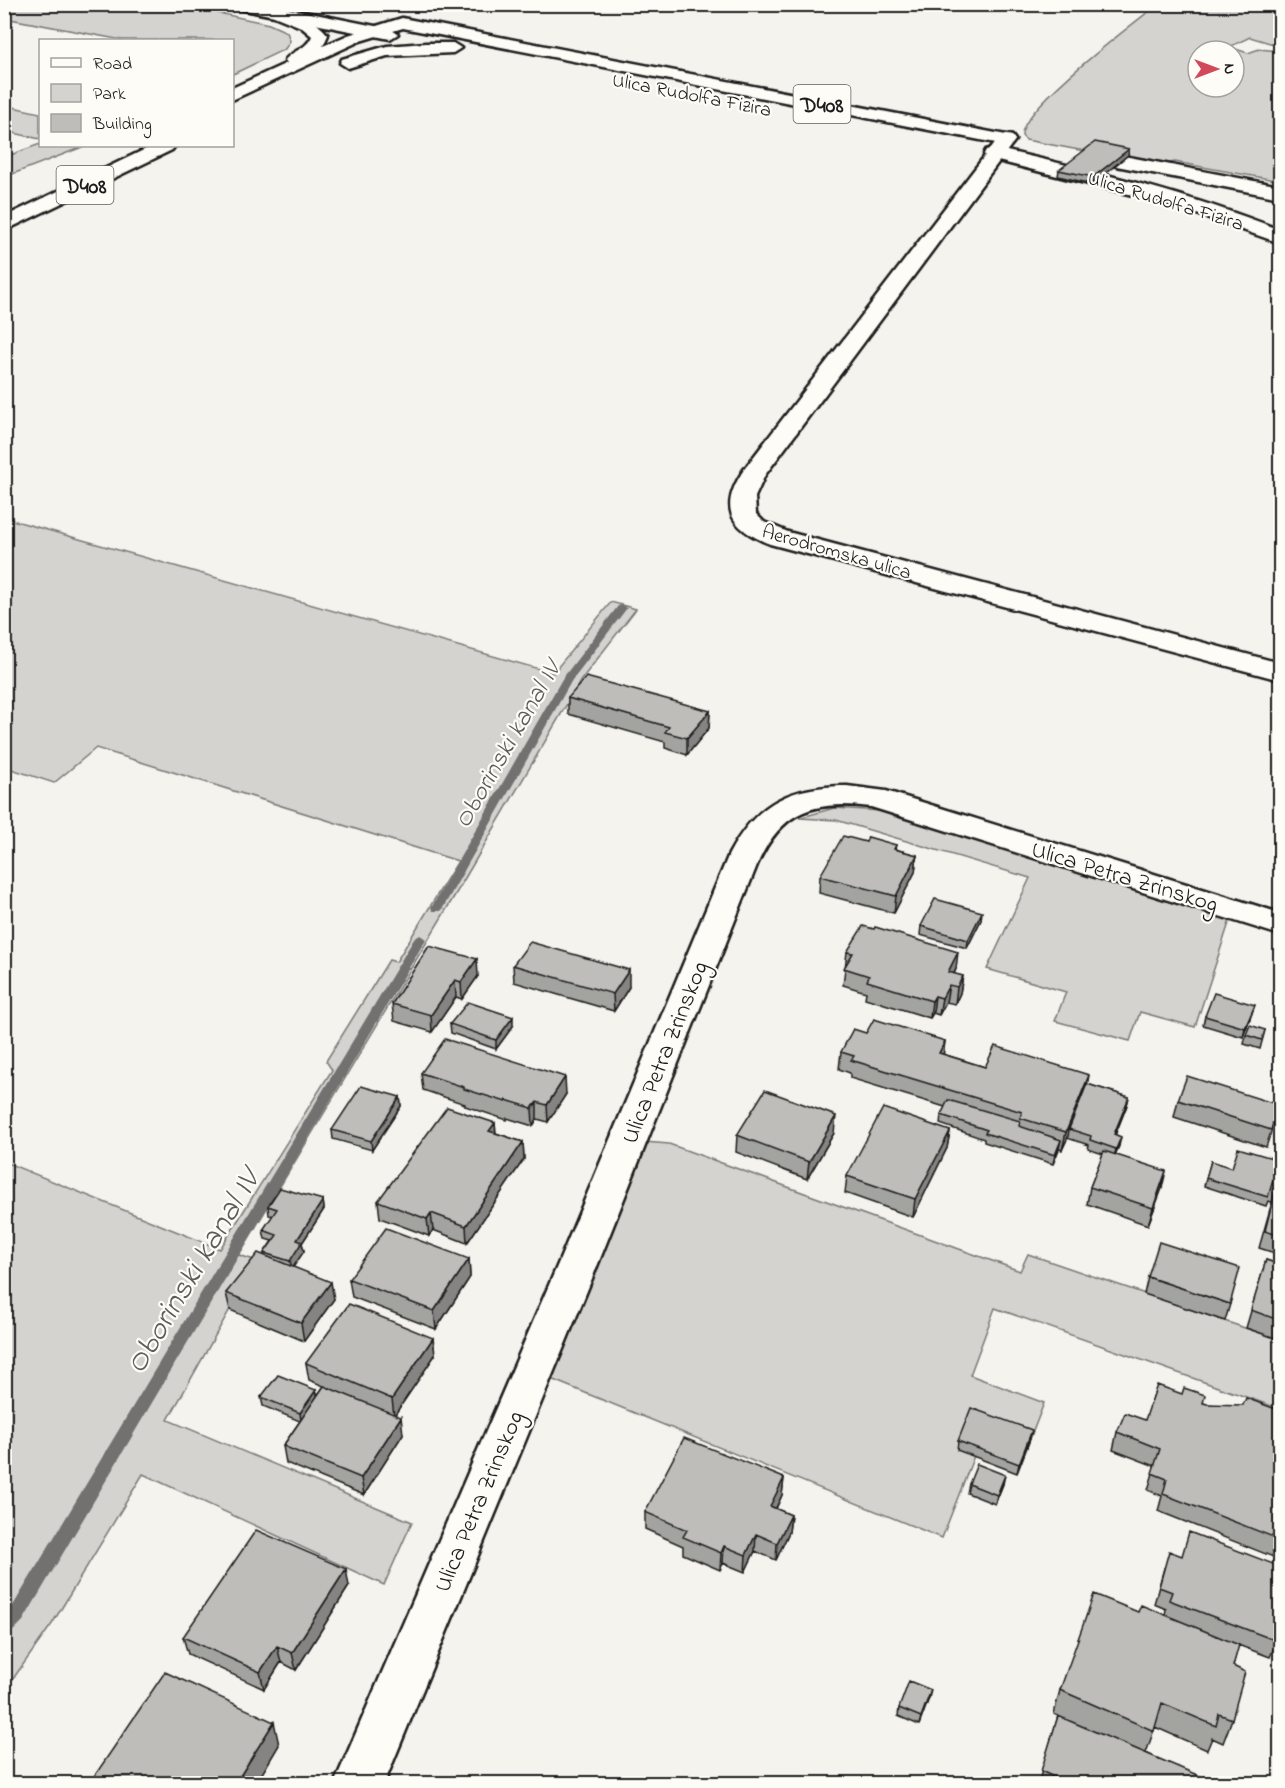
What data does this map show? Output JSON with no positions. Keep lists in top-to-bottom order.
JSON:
{
  "streets": {
    "main road": [
      "Ulica Rudolfa Fizira",
      "D408",
      "Aerodromska ulica",
      "Ulica Petra Zrinskog"
    ]
  },
  "crossings": [
    ["Ulica Rudolfa Fizira", "D408"],
    ["Ulica Rudolfa Fizira", "Aerodromska ulica"]
  ],
  "water": ["Oborinski kanal IV"],
  "legend": ["Road", "Park", "Building"],
  "north": "right"
}
